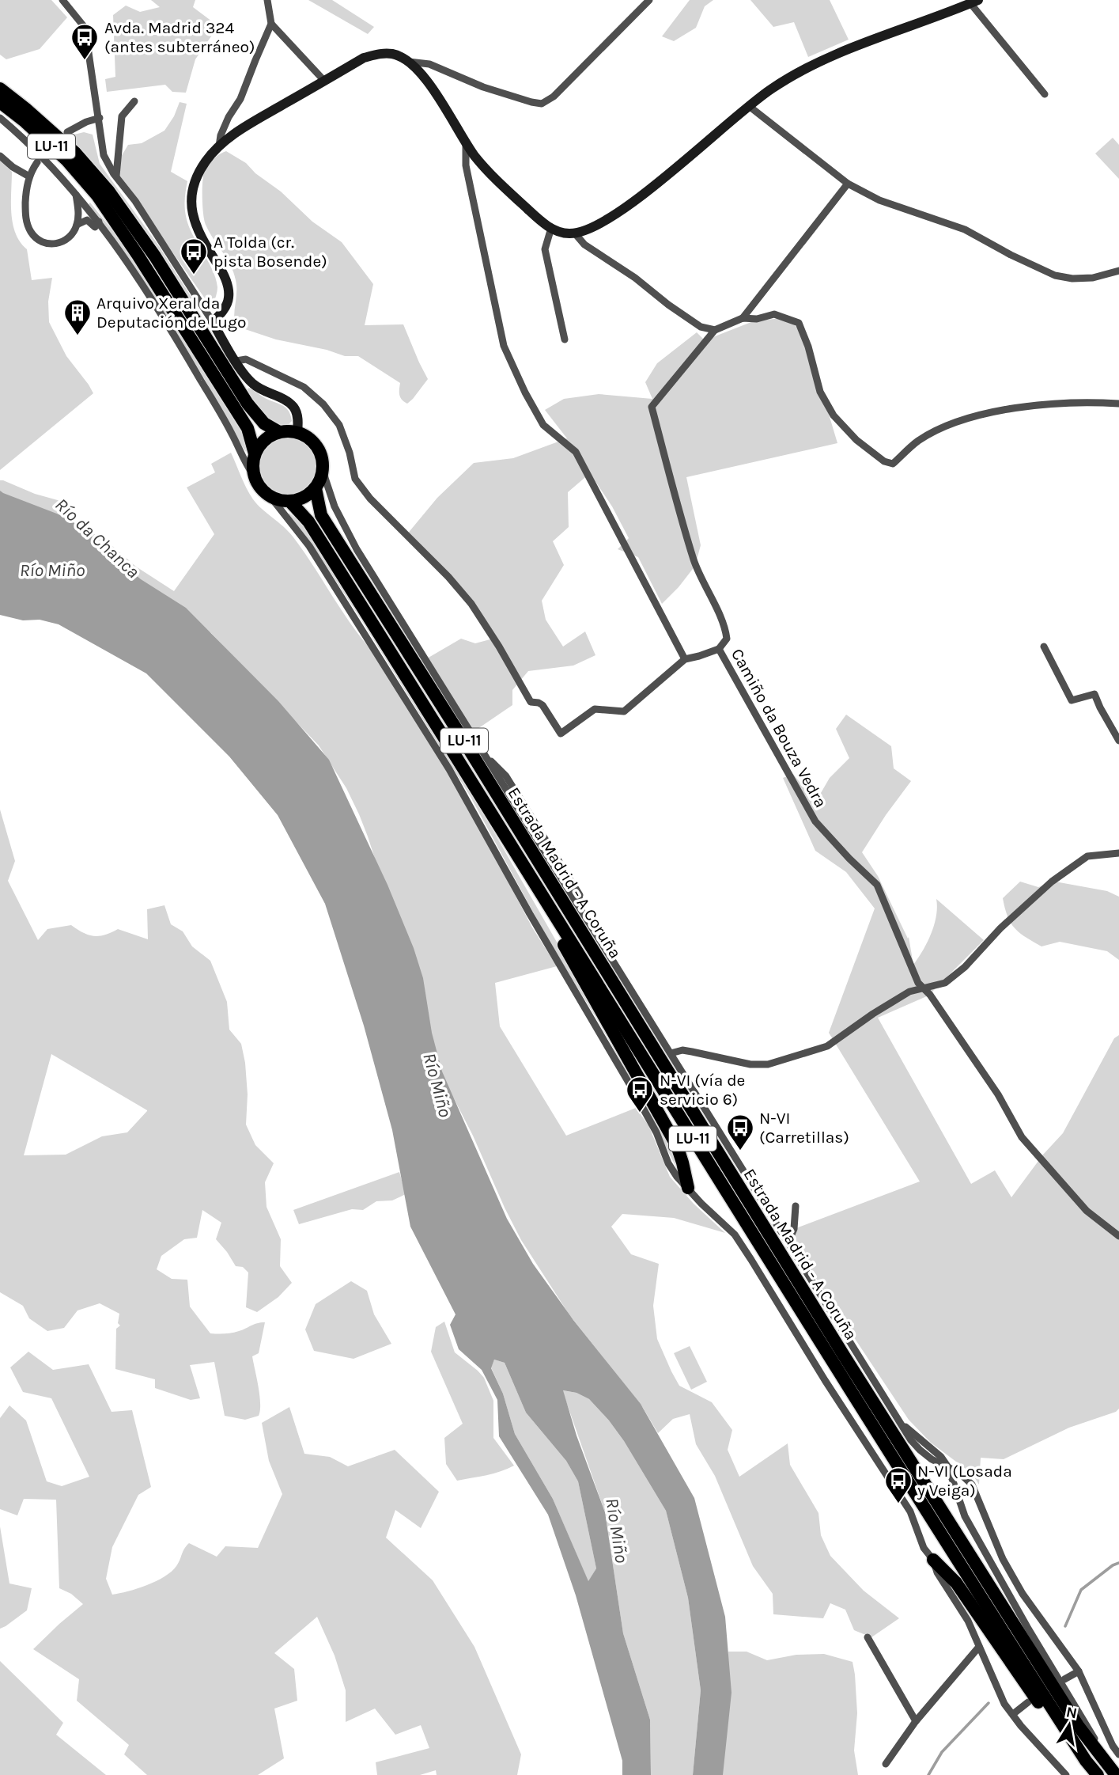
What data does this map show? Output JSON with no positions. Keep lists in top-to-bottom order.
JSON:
{
  "streets": {
    "highway": ["LU-11", "Estrada Madrid - A Coruña"],
    "street": ["Camiño da Bouza Vedra"]
  },
  "crossings": [
    ["LU-11", "Estrada Madrid - A Coruña"]
  ],
  "water": ["Río da Chanca", "Río Miño"],
  "places": {
    "bus stop": [
      "Avda. Madrid 324 (antes subterráneo)",
      "A Tolda (cr. pista Bosende)",
      "N-VI (vía de servicio 6)",
      "N-VI (Carretillas)",
      "N-VI (Losada y Veiga)"
    ],
    "building": ["Arquivo Xeral da Deputación de Lugo"]
  },
  "north": "top"
}
